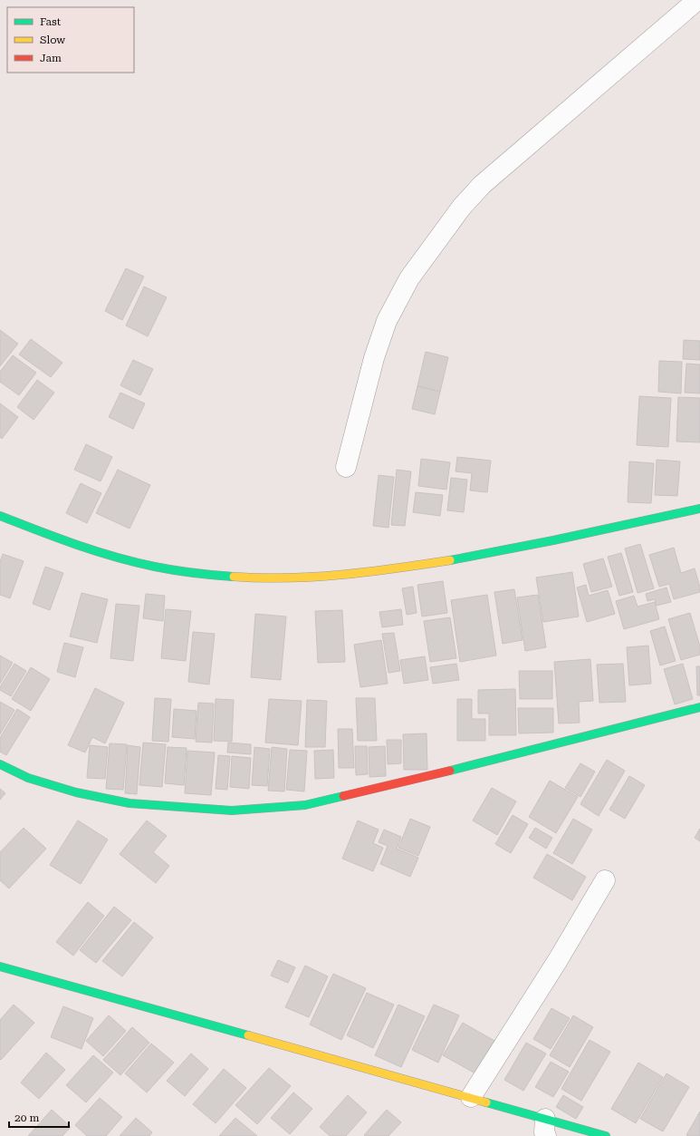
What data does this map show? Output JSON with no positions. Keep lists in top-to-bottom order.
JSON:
{
  "legend": ["Fast", "Slow", "Jam"],
  "scale_bar": "20 m"
}
